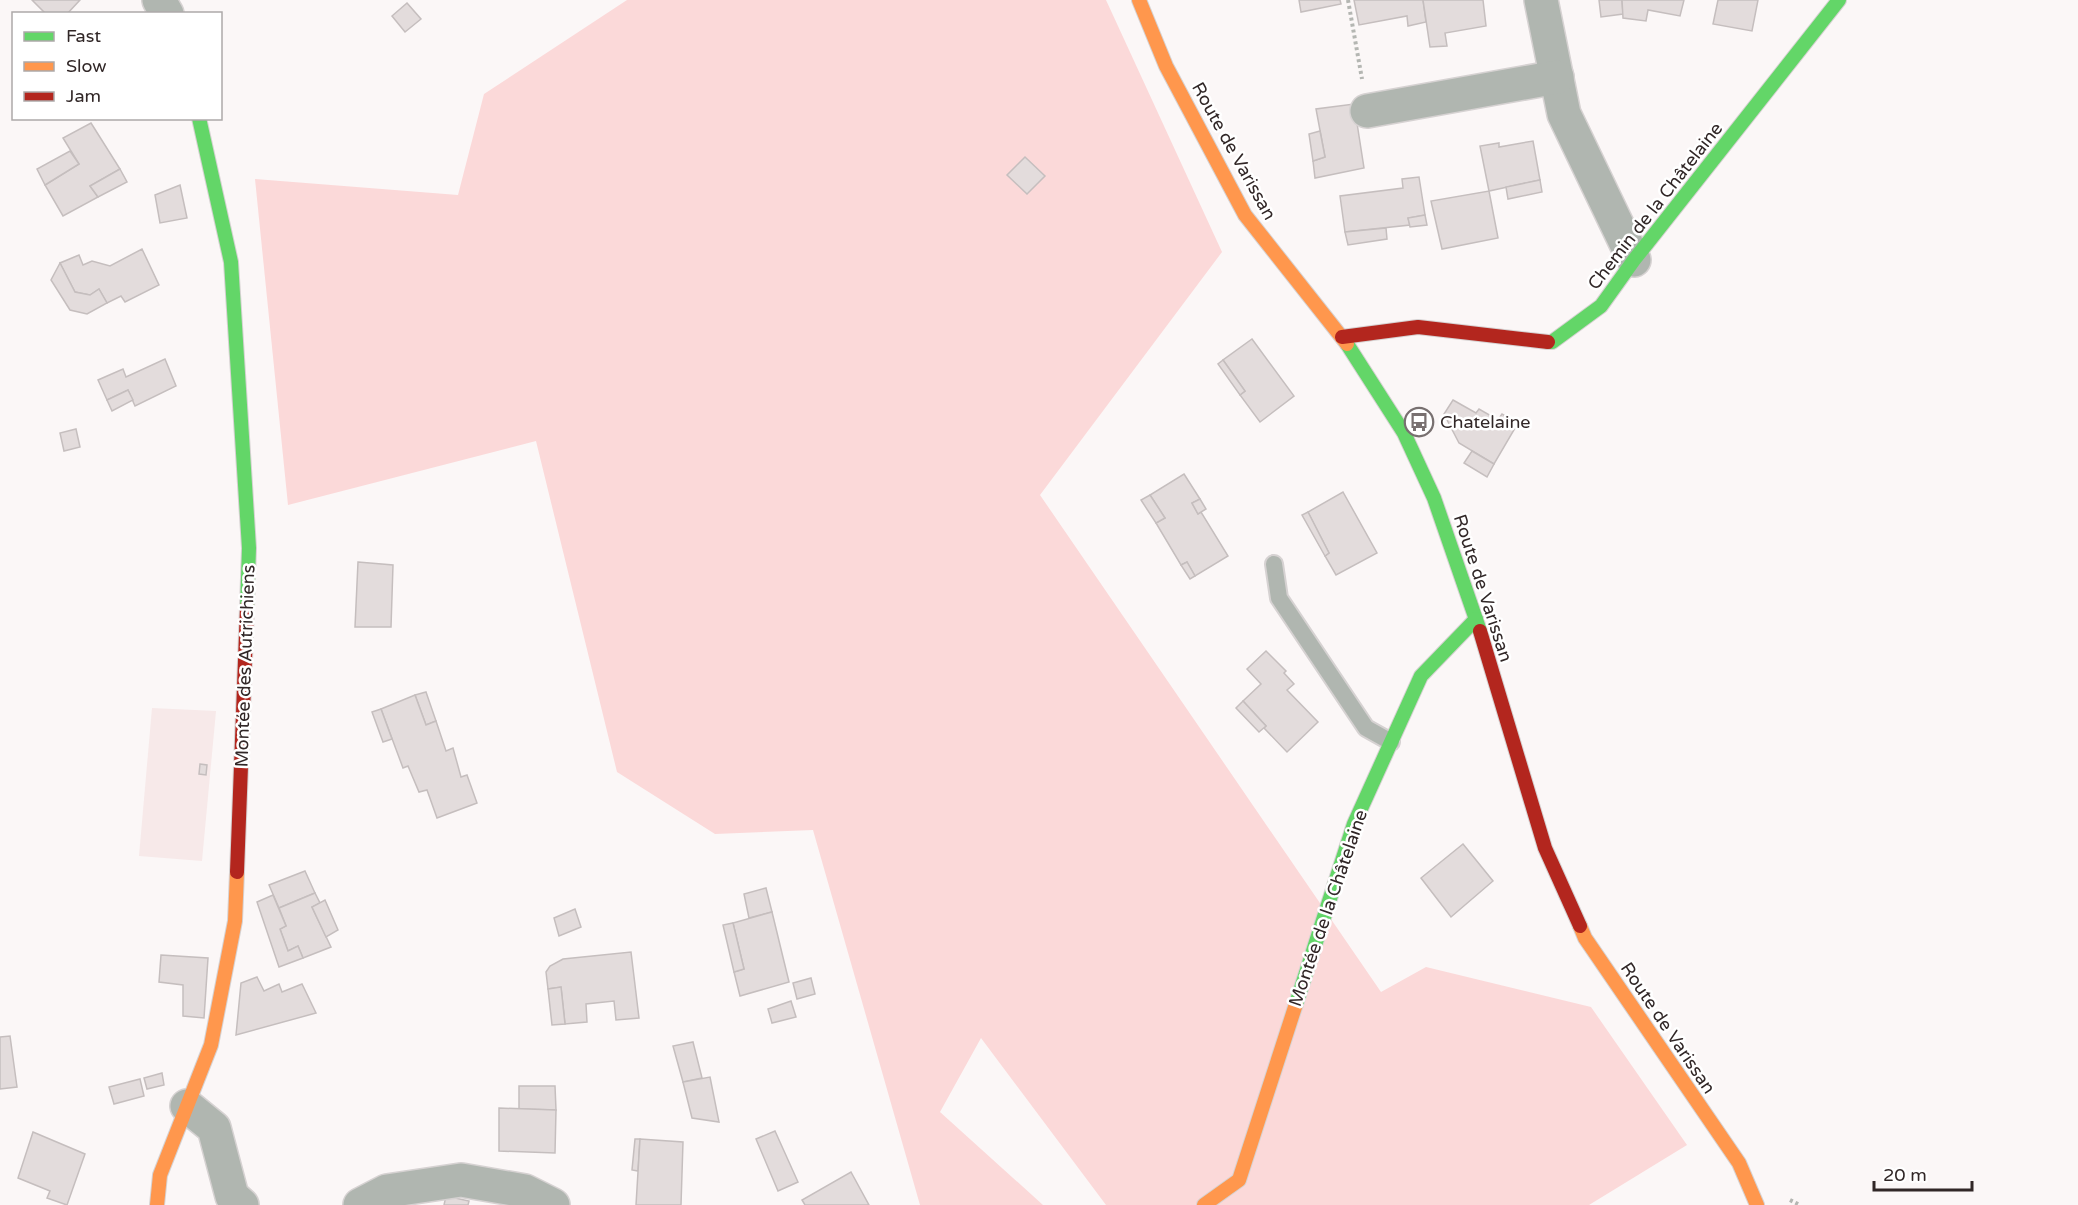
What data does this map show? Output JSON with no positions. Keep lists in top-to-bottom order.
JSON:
{
  "streets": {
    "street": [
      "Route de Varissan",
      "Chemin de la Châtelaine",
      "Montée des Autrichiens",
      "Montée de la Châtelaine"
    ]
  },
  "crossings": [
    ["Route de Varissan", "Chemin de la Châtelaine"],
    ["Route de Varissan", "Montée de la Châtelaine"]
  ],
  "places": {
    "bus stop": ["Chatelaine"]
  },
  "legend": ["Fast", "Slow", "Jam"],
  "scale_bar": "20 m"
}
